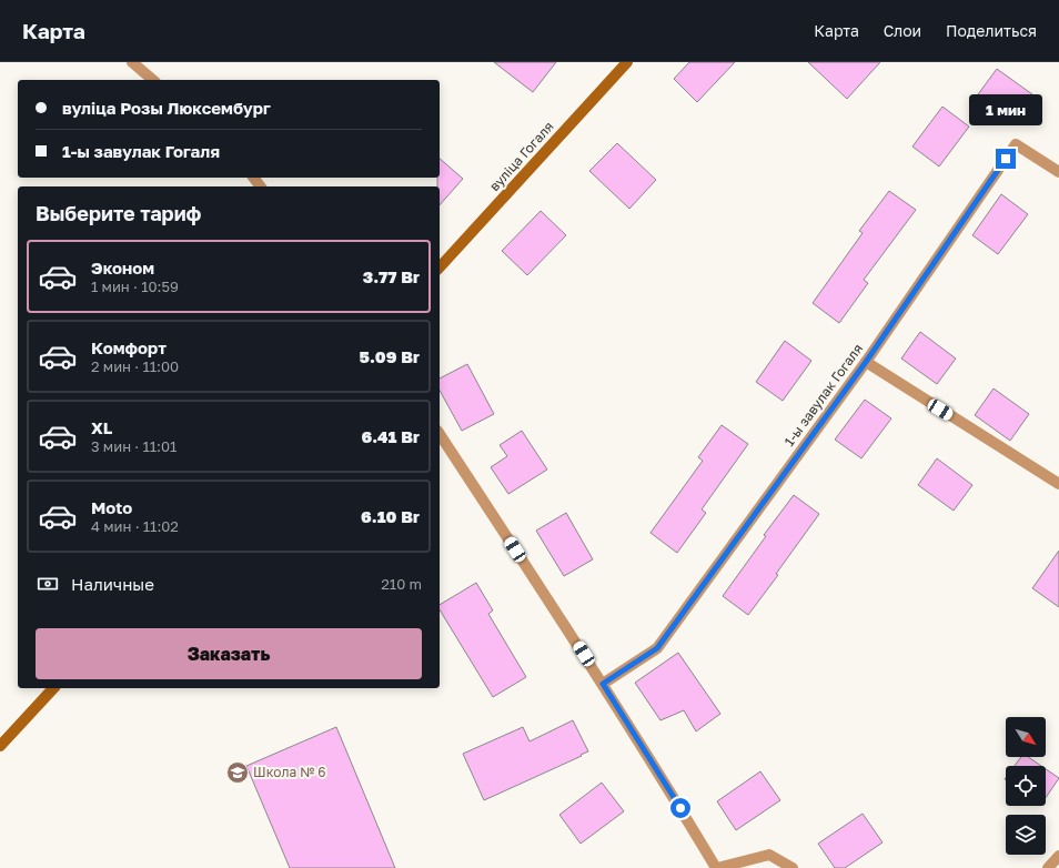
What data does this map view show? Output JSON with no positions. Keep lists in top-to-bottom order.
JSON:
{
  "streets": {
    "main road": ["вуліца Гогаля"],
    "street": ["1-ы завулак Гогаля"]
  },
  "places": {
    "school or university": ["Школа № 6"]
  },
  "north": "bottom right",
  "page": {
    "header": "Карта",
    "nav": ["Карта", "Слои", "Поделиться"],
    "banner": ["вуліца Розы Люксембург", "1-ы завулак Гогаля"],
    "bubble": "1 мин",
    "heading": "Выберите тариф",
    "list": [
      {
        "name": "Эконом",
        "note": "1 мин · 10:59",
        "value": "3.77 Br"
      },
      {
        "name": "Комфорт",
        "note": "2 мин · 11:00",
        "value": "5.09 Br"
      },
      {
        "name": "XL",
        "note": "3 мин · 11:01",
        "value": "6.41 Br"
      },
      {
        "name": "Moto",
        "note": "4 мин · 11:02",
        "value": "6.10 Br"
      }
    ],
    "pay": ["Наличные", "210 m"],
    "buttons": "Заказать"
  }
}
